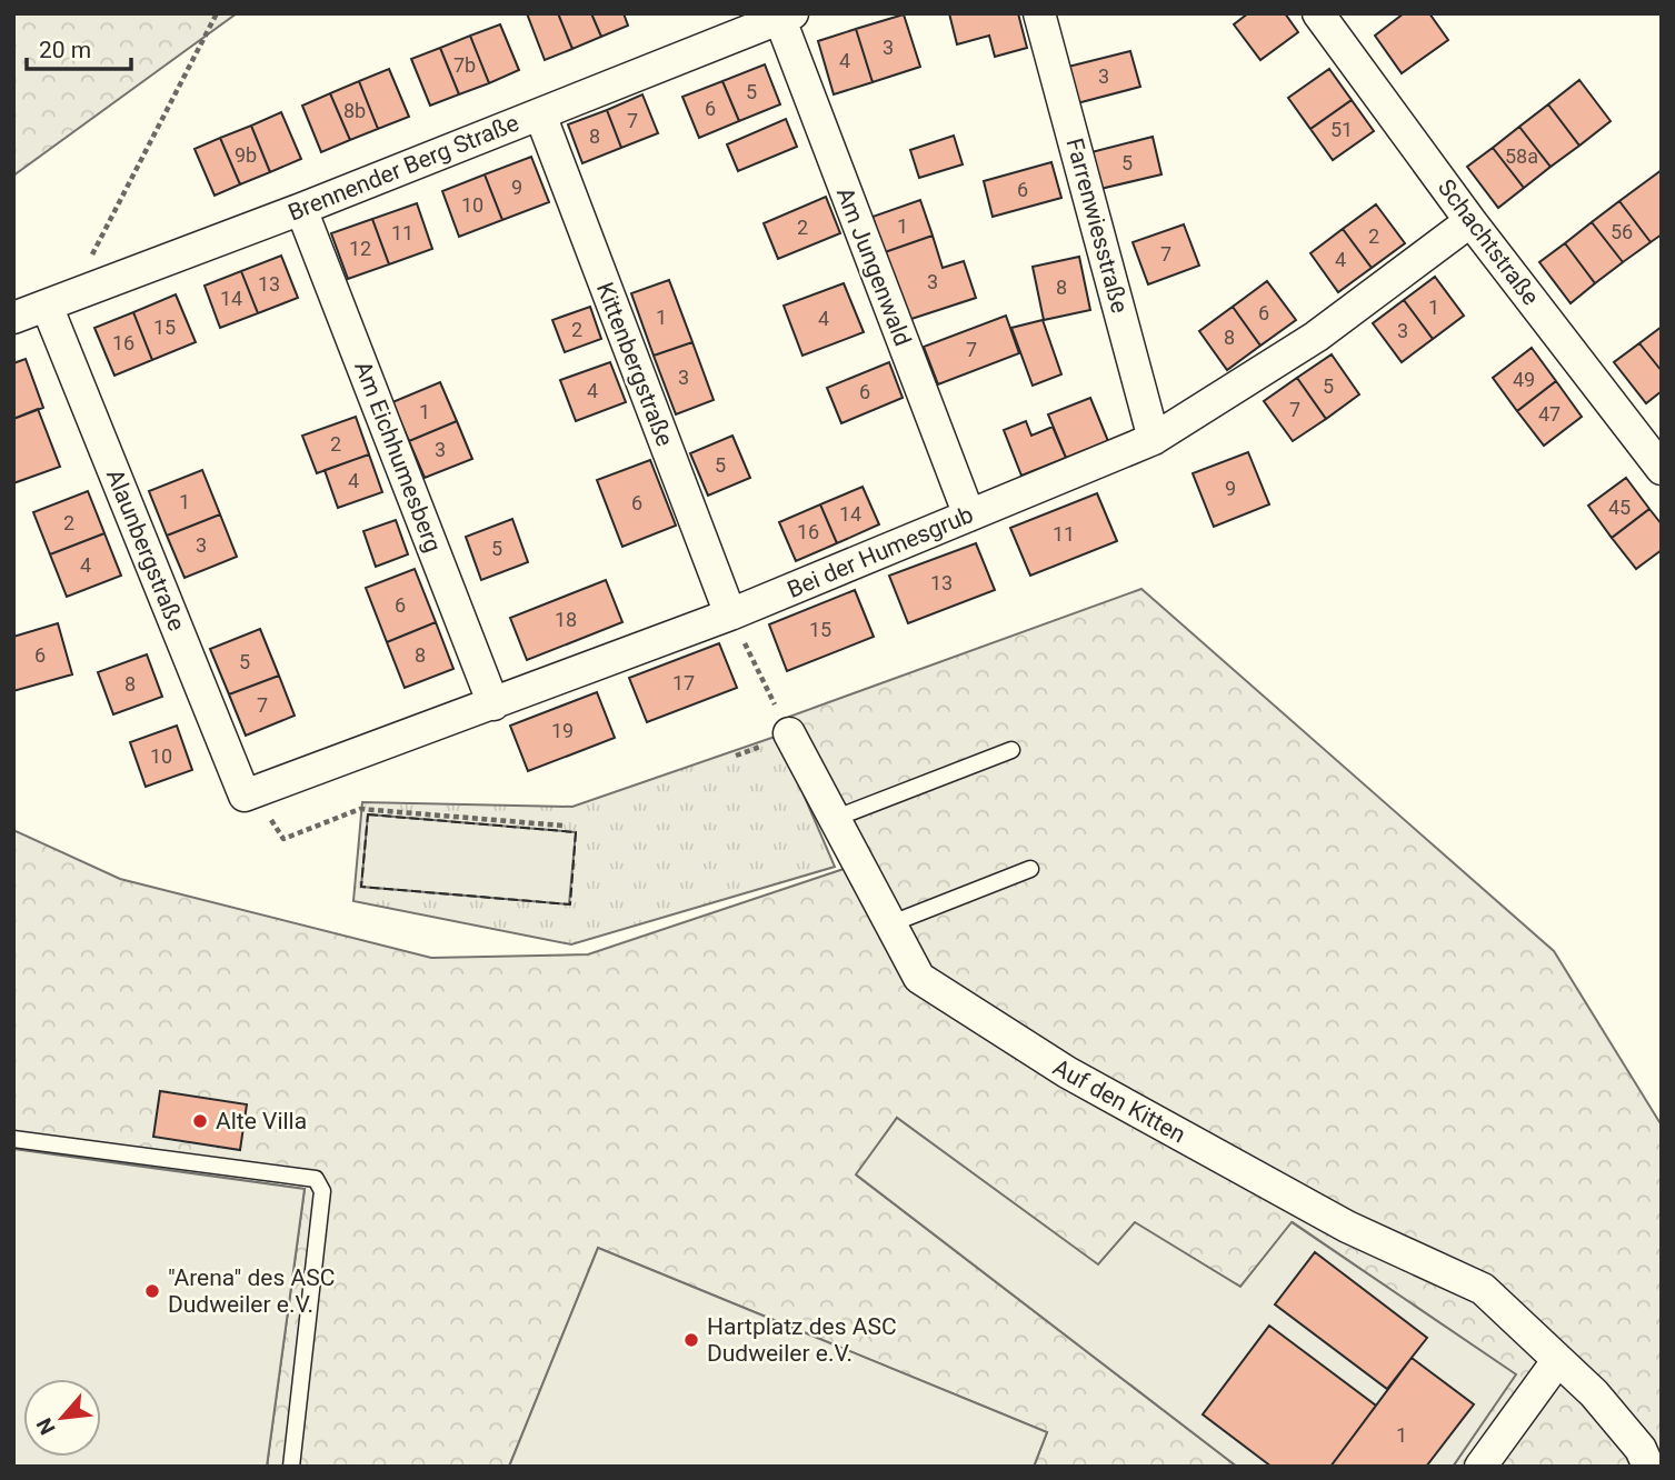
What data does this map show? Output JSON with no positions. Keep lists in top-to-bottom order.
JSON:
{
  "streets": {
    "street": [
      "Brennender Berg Straße",
      "Farrenwiesstraße",
      "Schachtstraße",
      "Am Jungenwald",
      "Kittenbergstraße",
      "Am Eichhumesberg",
      "Alaunbergstraße",
      "Bei der Humesgrub",
      "Auf den Kitten"
    ]
  },
  "crossings": [
    ["Brennender Berg Straße", "Am Jungenwald"],
    ["Brennender Berg Straße", "Kittenbergstraße"],
    ["Brennender Berg Straße", "Am Eichhumesberg"],
    ["Brennender Berg Straße", "Alaunbergstraße"],
    ["Farrenwiesstraße", "Bei der Humesgrub"],
    ["Schachtstraße", "Bei der Humesgrub"],
    ["Am Jungenwald", "Bei der Humesgrub"],
    ["Kittenbergstraße", "Bei der Humesgrub"],
    ["Am Eichhumesberg", "Bei der Humesgrub"],
    ["Alaunbergstraße", "Bei der Humesgrub"]
  ],
  "places": ["Alte Villa", "\"Arena\" des ASC Dudweiler e.V.", "Hartplatz des ASC Dudweiler e.V."],
  "house_numbers": [
    "3",
    "4",
    "7b",
    "3",
    "5",
    "6",
    "8b",
    "7",
    "51",
    "8",
    "9b",
    "58a",
    "5",
    "9",
    "6",
    "10",
    "1",
    "2",
    "56",
    "11",
    "2",
    "12",
    "7",
    "4",
    "3",
    "13",
    "8",
    "14",
    "1",
    "6",
    "1",
    "4",
    "15",
    "2",
    "3",
    "8",
    "16",
    "7",
    "3",
    "49",
    "5",
    "4",
    "6",
    "7",
    "1",
    "47",
    "2",
    "3",
    "5",
    "4",
    "9",
    "1",
    "6",
    "45",
    "14",
    "2",
    "16",
    "11",
    "3",
    "5",
    "4",
    "13",
    "6",
    "18",
    "15",
    "6",
    "8",
    "5",
    "17",
    "8",
    "7",
    "19",
    "10",
    "1"
  ],
  "scale_bar": "20 m",
  "north": "bottom left"
}
